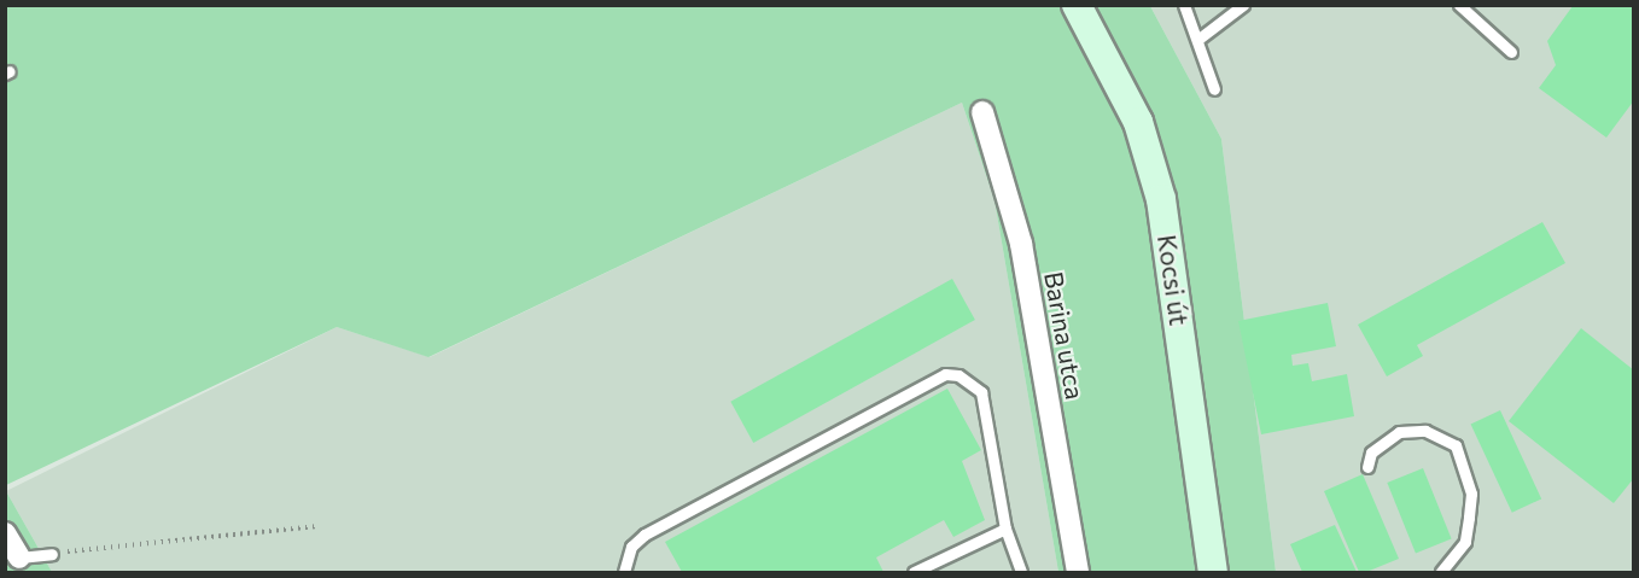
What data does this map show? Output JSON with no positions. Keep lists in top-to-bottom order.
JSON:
{
  "streets": {
    "main road": ["Kocsi út"],
    "street": ["Barina utca"]
  }
}
